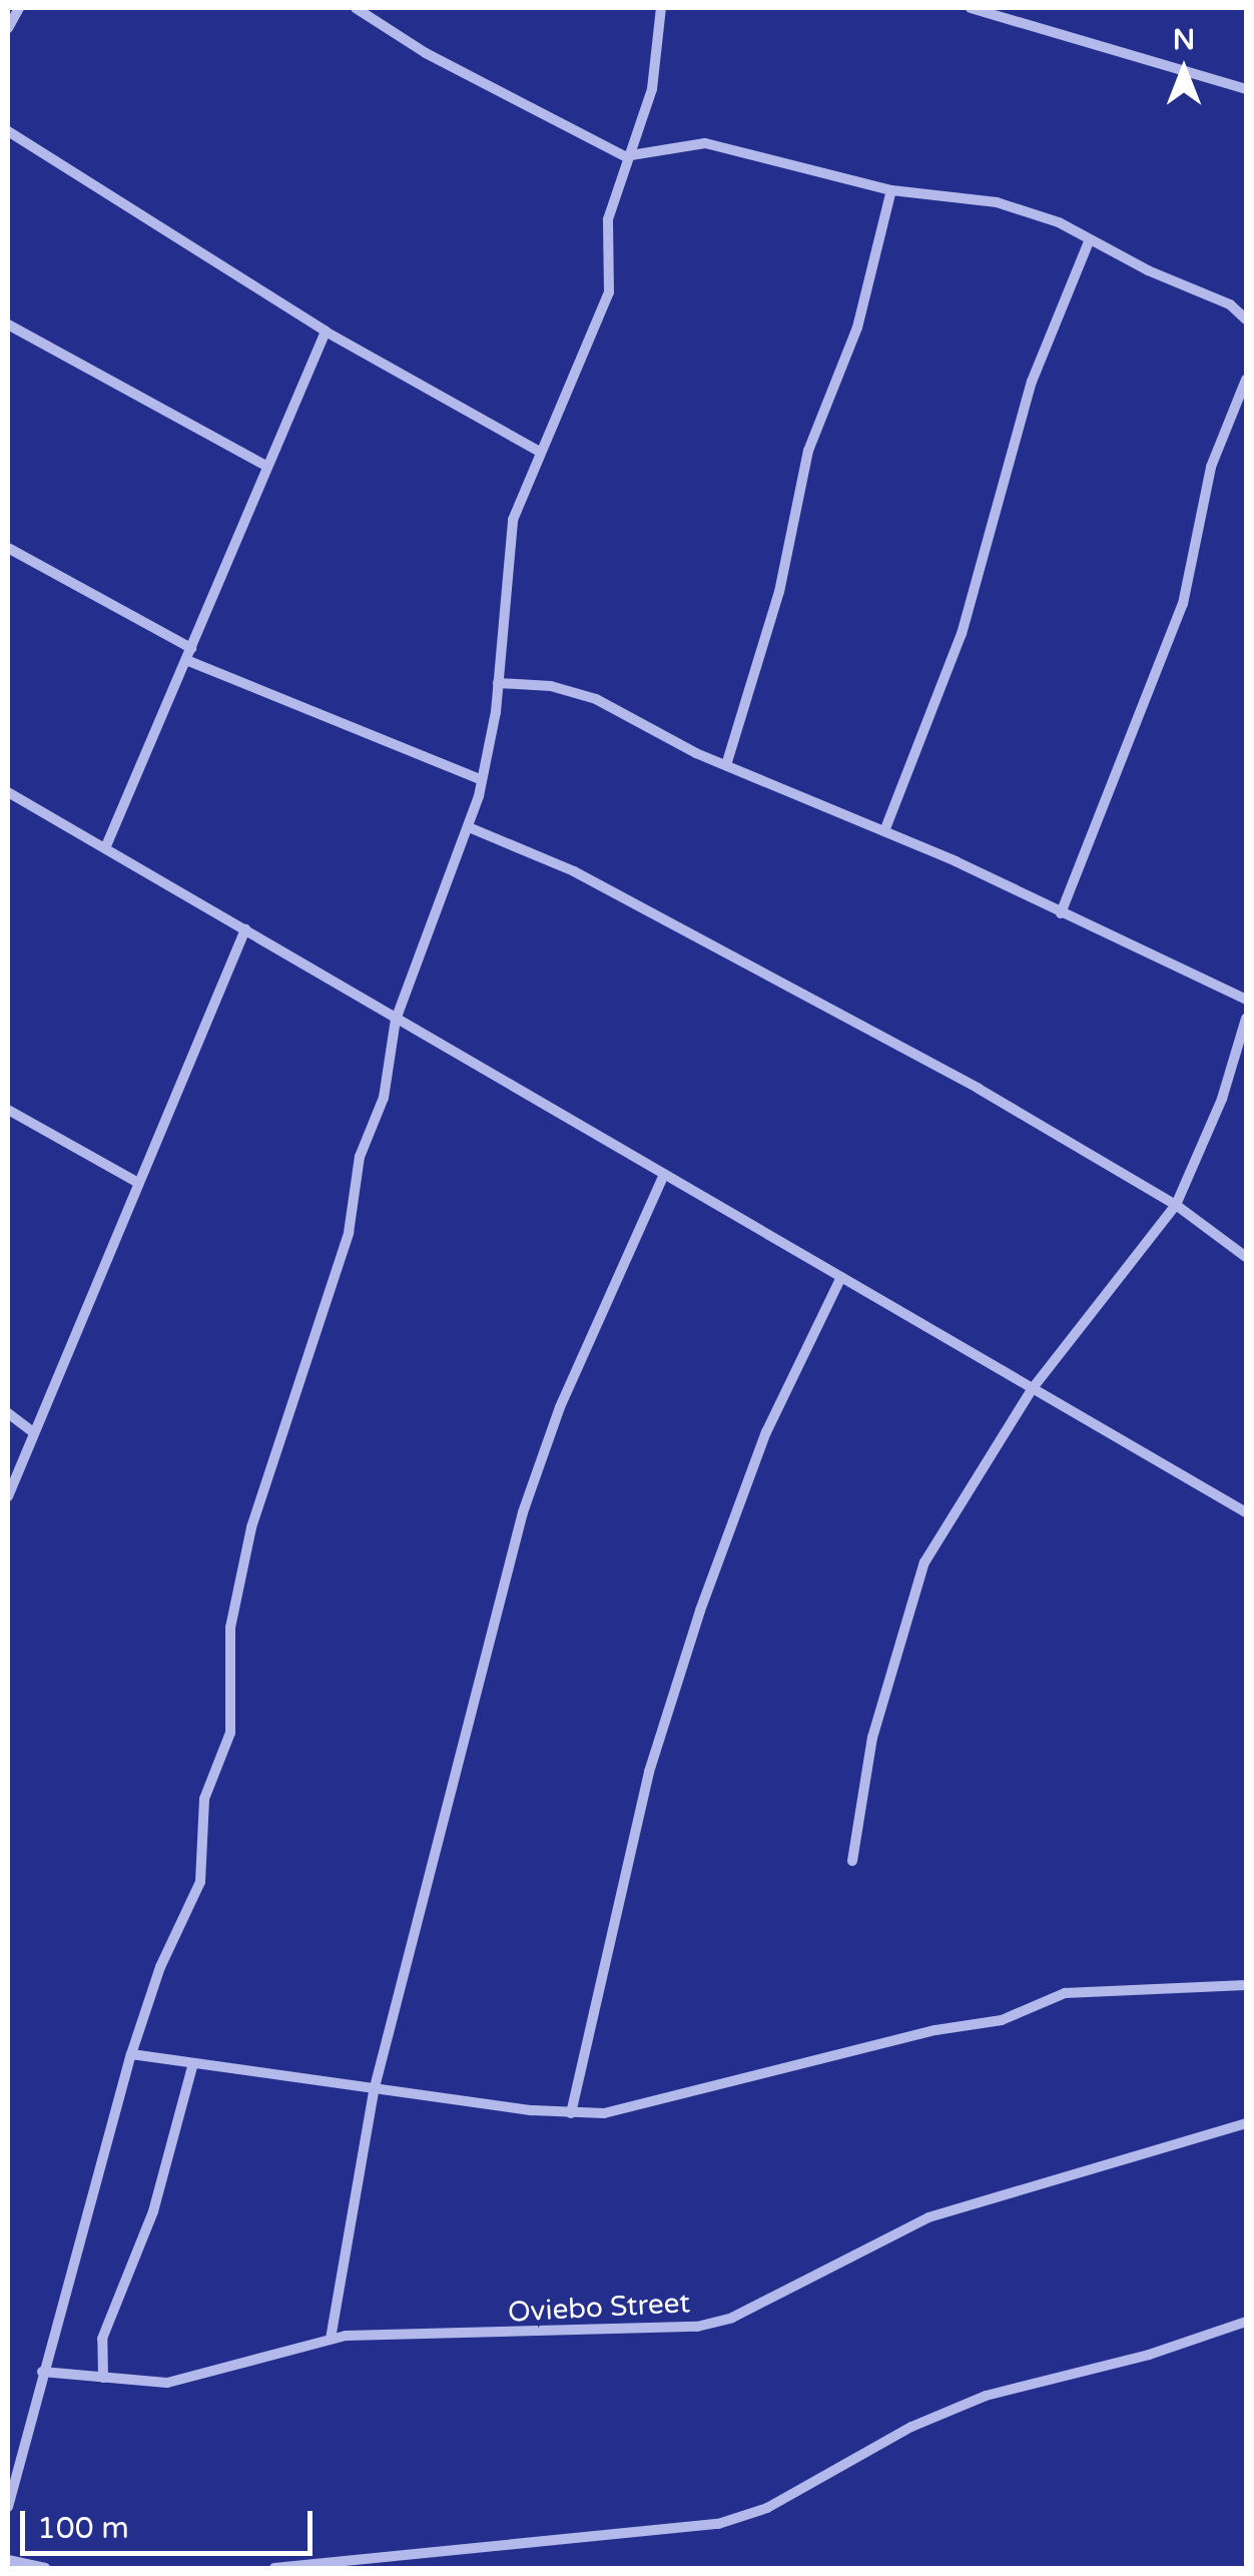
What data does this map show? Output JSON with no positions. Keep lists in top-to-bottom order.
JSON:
{
  "streets": {
    "street": ["Oviebo Street"]
  },
  "scale_bar": "100 m",
  "north": "top"
}
